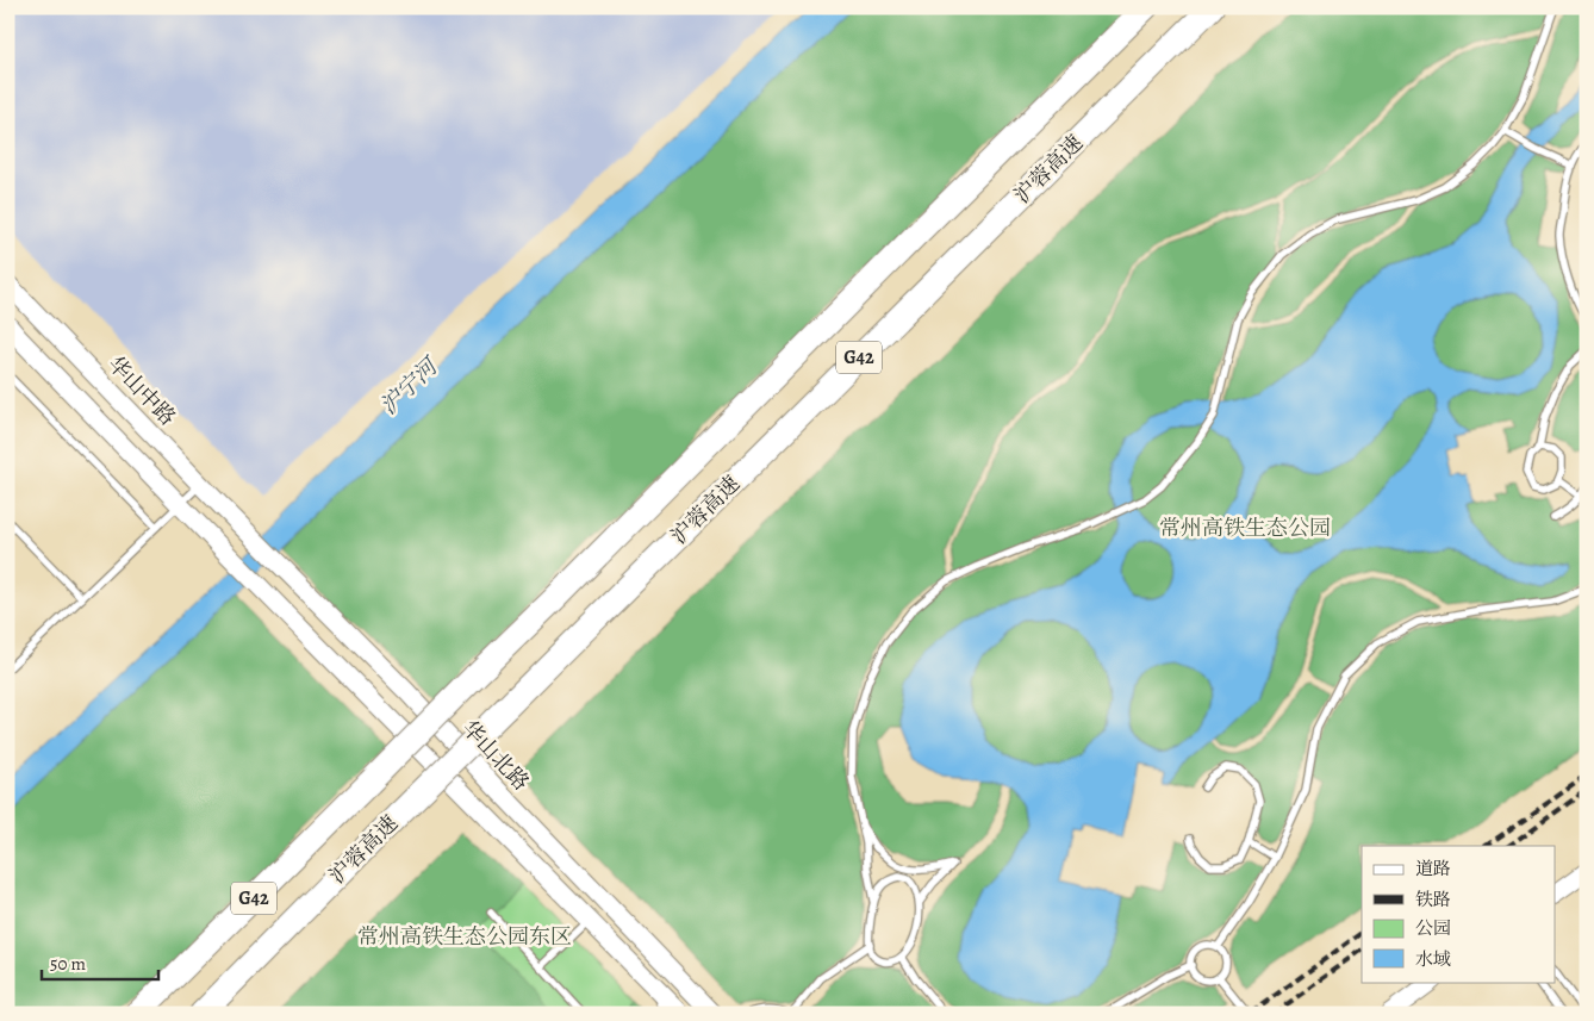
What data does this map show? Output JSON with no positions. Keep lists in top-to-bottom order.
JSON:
{
  "streets": {
    "highway": ["沪蓉高速", "G42"],
    "main road": ["华山中路", "华山北路"]
  },
  "crossings": [
    ["华山中路", "华山北路"]
  ],
  "water": ["沪宁河"],
  "parks": ["常州高铁生态公园", "常州高铁生态公园东区"],
  "legend": [
    "道路",
    "铁路",
    "公园",
    "水域"
  ],
  "scale_bar": "50 m"
}
